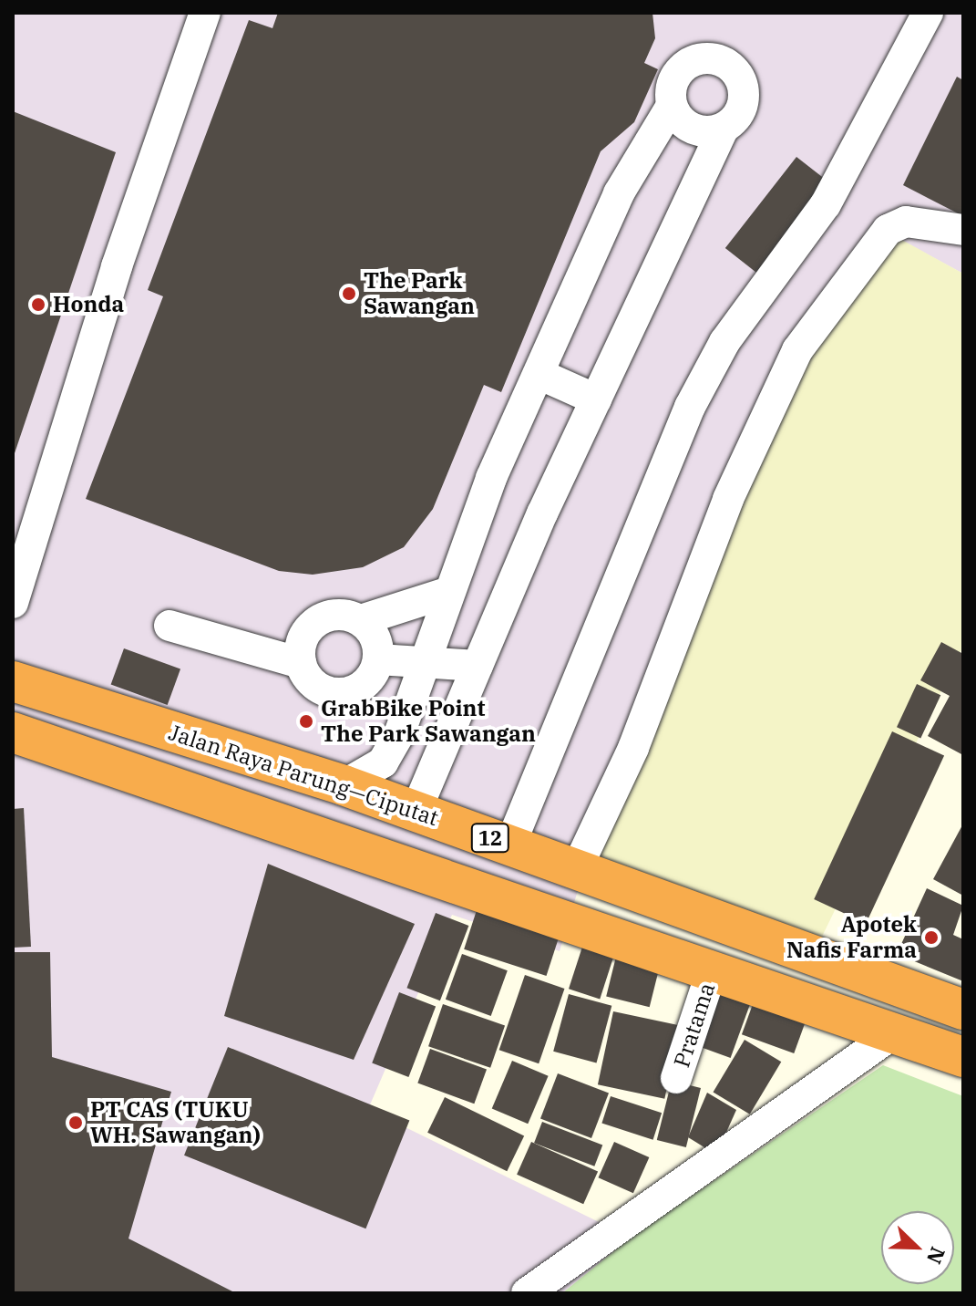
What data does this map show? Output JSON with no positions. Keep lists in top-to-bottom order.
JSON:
{
  "streets": {
    "highway": ["Jalan Raya Parung—Ciputat", "12"],
    "street": ["Pratama"]
  },
  "crossings": [
    ["12", "Pratama"]
  ],
  "places": [
    "The Park Sawangan",
    "Honda",
    "GrabBike Point The Park Sawangan",
    "Apotek Nafis Farma",
    "PT CAS (TUKU WH. Sawangan)"
  ],
  "north": "bottom right"
}
